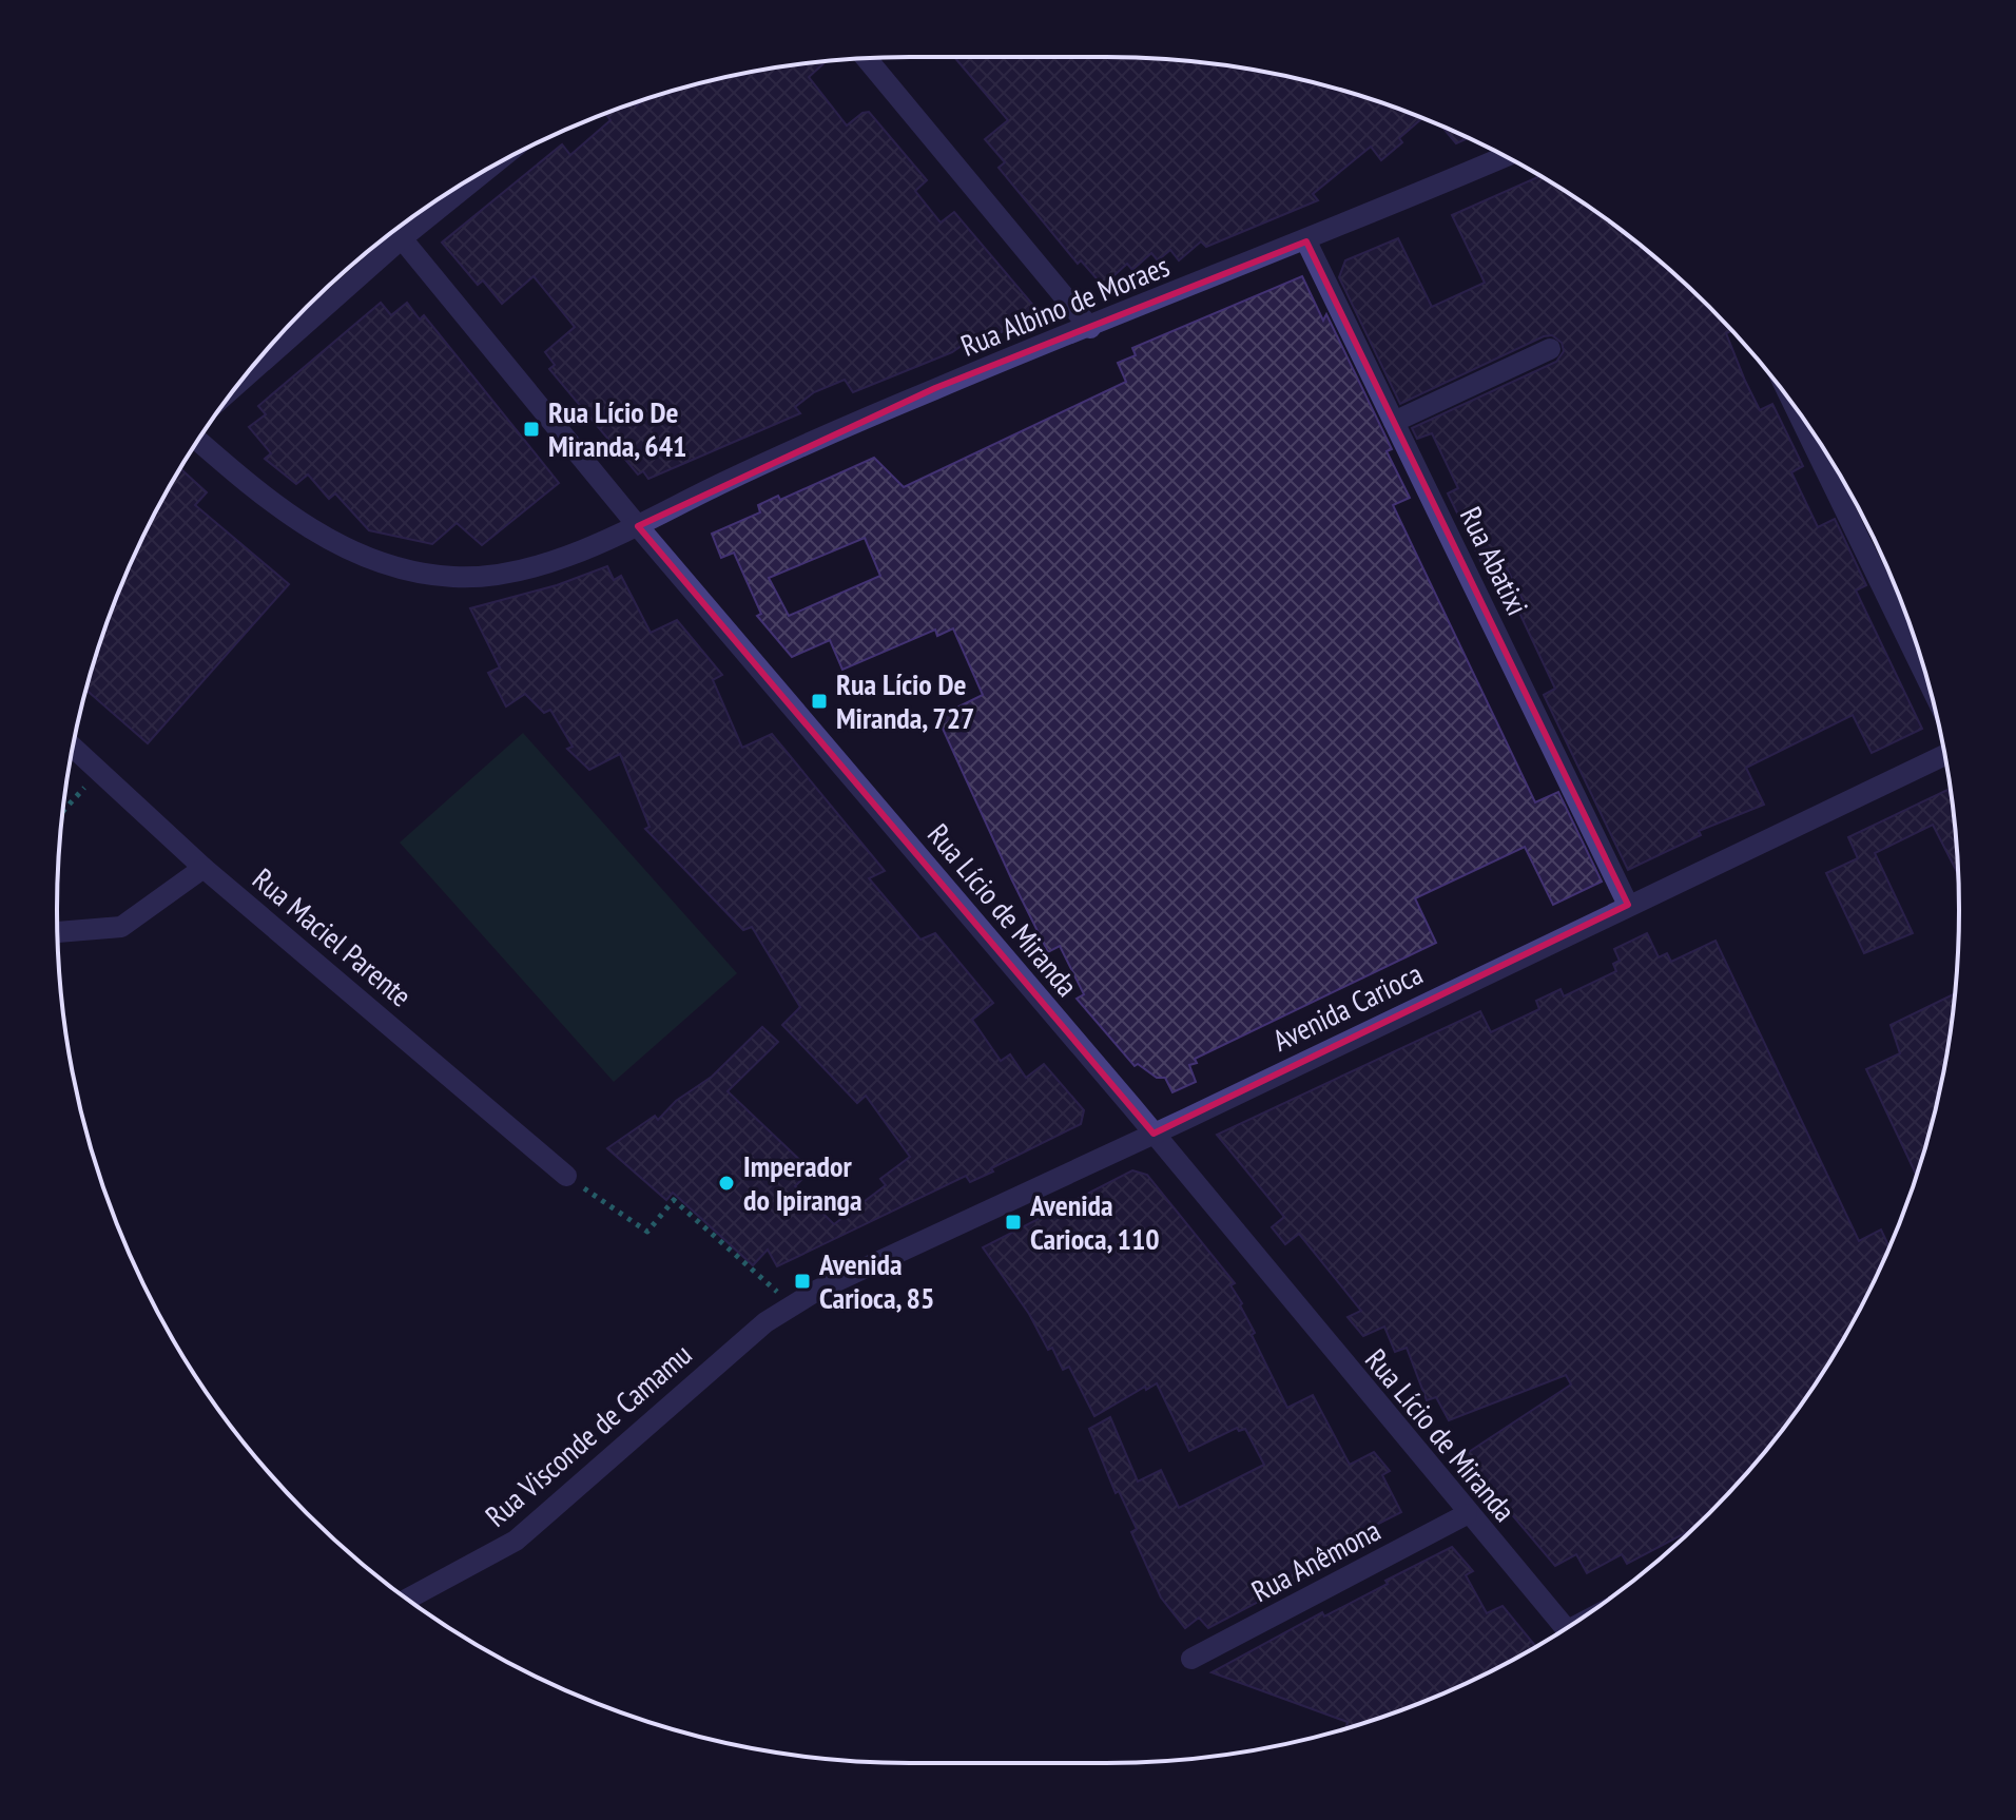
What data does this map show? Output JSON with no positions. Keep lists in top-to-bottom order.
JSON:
{
  "streets": {
    "street": [
      "Rua Albino de Moraes",
      "Rua Abatixi",
      "Rua Lício de Miranda",
      "Rua Maciel Parente",
      "Avenida Carioca",
      "Rua Visconde de Camamu",
      "Rua Anêmona"
    ]
  },
  "crossings": [
    ["Rua Albino de Moraes", "Rua Abatixi"],
    ["Rua Albino de Moraes", "Rua Lício de Miranda"],
    ["Rua Abatixi", "Avenida Carioca"],
    ["Rua Lício de Miranda", "Avenida Carioca"],
    ["Rua Lício de Miranda", "Rua Anêmona"],
    ["Avenida Carioca", "Rua Visconde de Camamu"]
  ],
  "places": {
    "transit": [
      "Rua Lício De Miranda, 641",
      "Rua Lício De Miranda, 727",
      "Avenida Carioca, 110",
      "Avenida Carioca, 85"
    ],
    "other": ["Imperador do Ipiranga"]
  }
}
